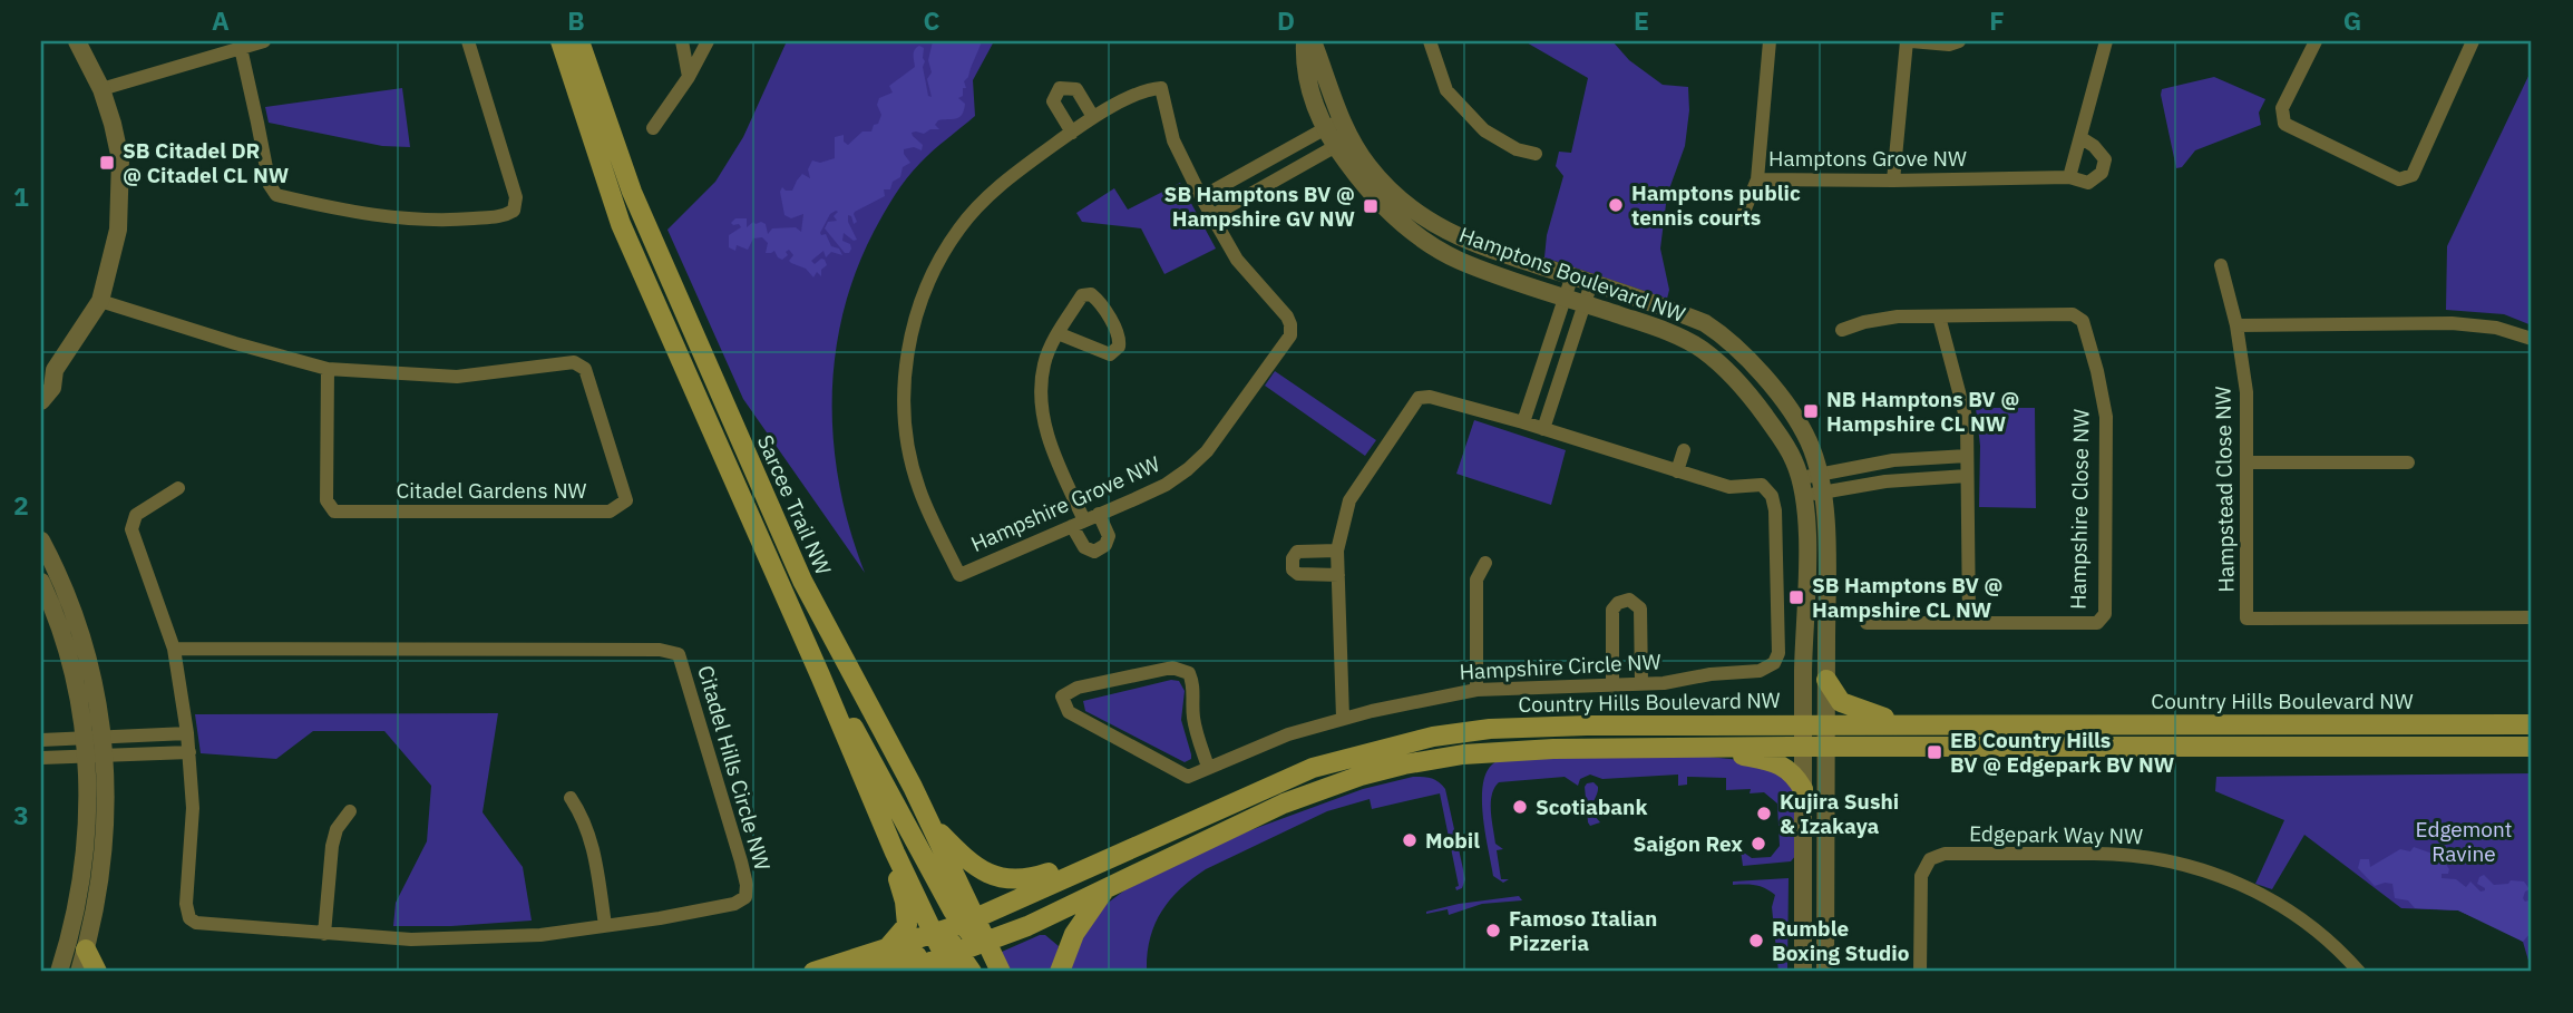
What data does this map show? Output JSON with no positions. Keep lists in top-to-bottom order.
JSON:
{
  "streets": {
    "main road": ["Sarcee Trail NW", "Country Hills Boulevard NW"],
    "street": [
      "Hamptons Grove NW",
      "Hamptons Boulevard NW",
      "Hampstead Close NW",
      "Citadel Gardens NW",
      "Hampshire Grove NW",
      "Hampshire Close NW",
      "Hampshire Circle NW",
      "Citadel Hills Circle NW",
      "Edgepark Way NW"
    ]
  },
  "crossings": [
    ["Hamptons Boulevard NW", "Country Hills Boulevard NW"],
    ["Sarcee Trail NW", "Country Hills Boulevard NW"]
  ],
  "parks": ["Edgemont Ravine"],
  "places": {
    "transit": [
      "SB Citadel DR @ Citadel CL NW",
      "SB Hamptons BV @ Hampshire GV NW",
      "NB Hamptons BV @ Hampshire CL NW",
      "SB Hamptons BV @ Hampshire CL NW",
      "EB Country Hills BV @ Edgepark BV NW"
    ],
    "other": [
      "Hamptons public tennis courts",
      "Scotiabank",
      "Kujira Sushi & Izakaya",
      "Mobil",
      "Saigon Rex",
      "Famoso Italian Pizzeria",
      "Rumble Boxing Studio"
    ]
  },
  "grid": {
    "columns": [
      "A",
      "B",
      "C",
      "D",
      "E",
      "F",
      "G"
    ],
    "rows": ["1", "2", "3"]
  }
}
